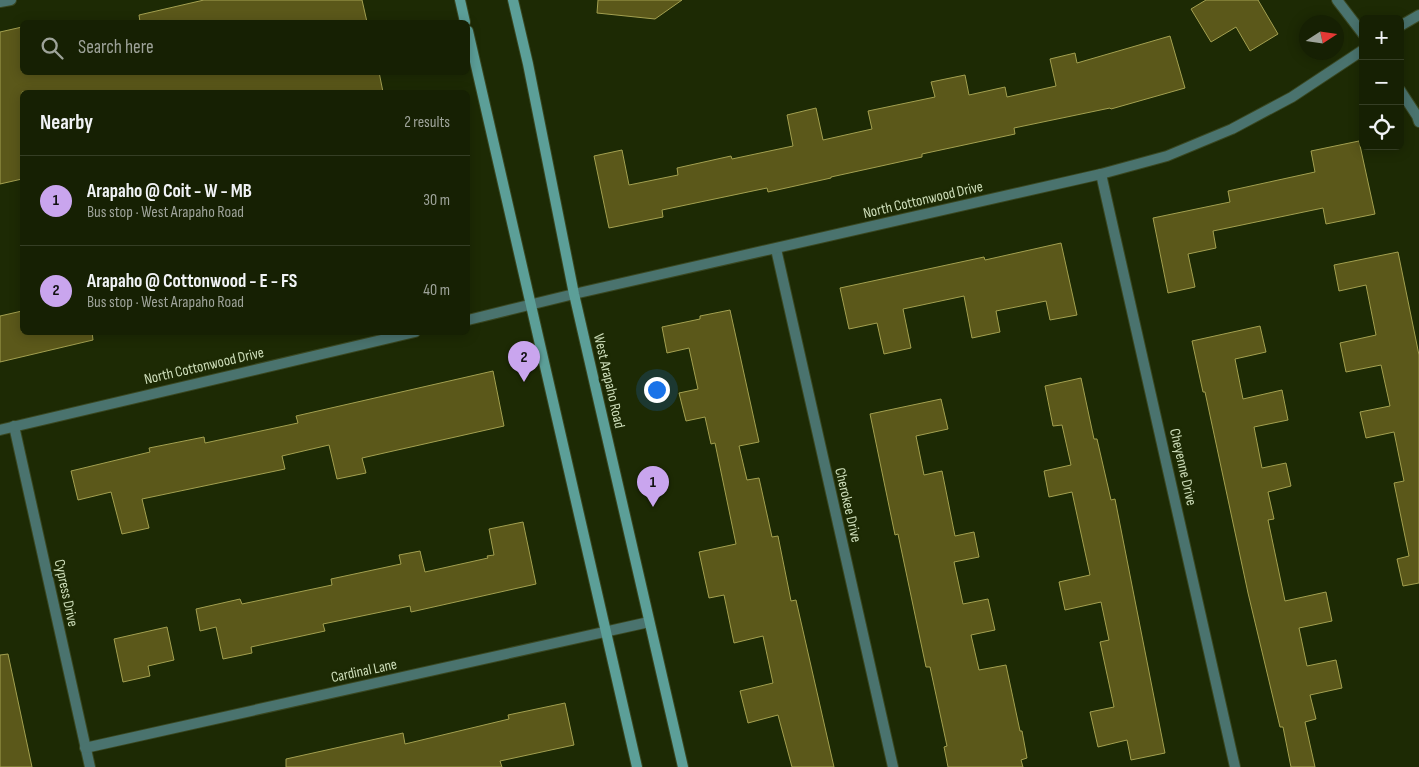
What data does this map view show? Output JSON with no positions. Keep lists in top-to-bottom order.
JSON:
{
  "streets": {
    "main road": ["West Arapaho Road"],
    "street": [
      "North Cottonwood Drive",
      "Cheyenne Drive",
      "Cherokee Drive",
      "Cypress Drive",
      "Cardinal Lane"
    ]
  },
  "crossings": [
    ["North Cottonwood Drive", "West Arapaho Road"],
    ["North Cottonwood Drive", "Cheyenne Drive"],
    ["North Cottonwood Drive", "Cherokee Drive"],
    ["North Cottonwood Drive", "Cypress Drive"],
    ["West Arapaho Road", "Cardinal Lane"],
    ["Cypress Drive", "Cardinal Lane"]
  ],
  "north": "right",
  "page": {
    "map_buttons": ["+", "−"],
    "search": "Search here",
    "heading": ["Nearby", "2 results"],
    "list": [
      {
        "mark": "1",
        "name": "Arapaho @ Coit - W - MB",
        "note": "Bus stop · West Arapaho Road",
        "value": "30 m"
      },
      {
        "mark": "2",
        "name": "Arapaho @ Cottonwood - E - FS",
        "note": "Bus stop · West Arapaho Road",
        "value": "40 m"
      }
    ],
    "pins": ["2", "1"]
  }
}
